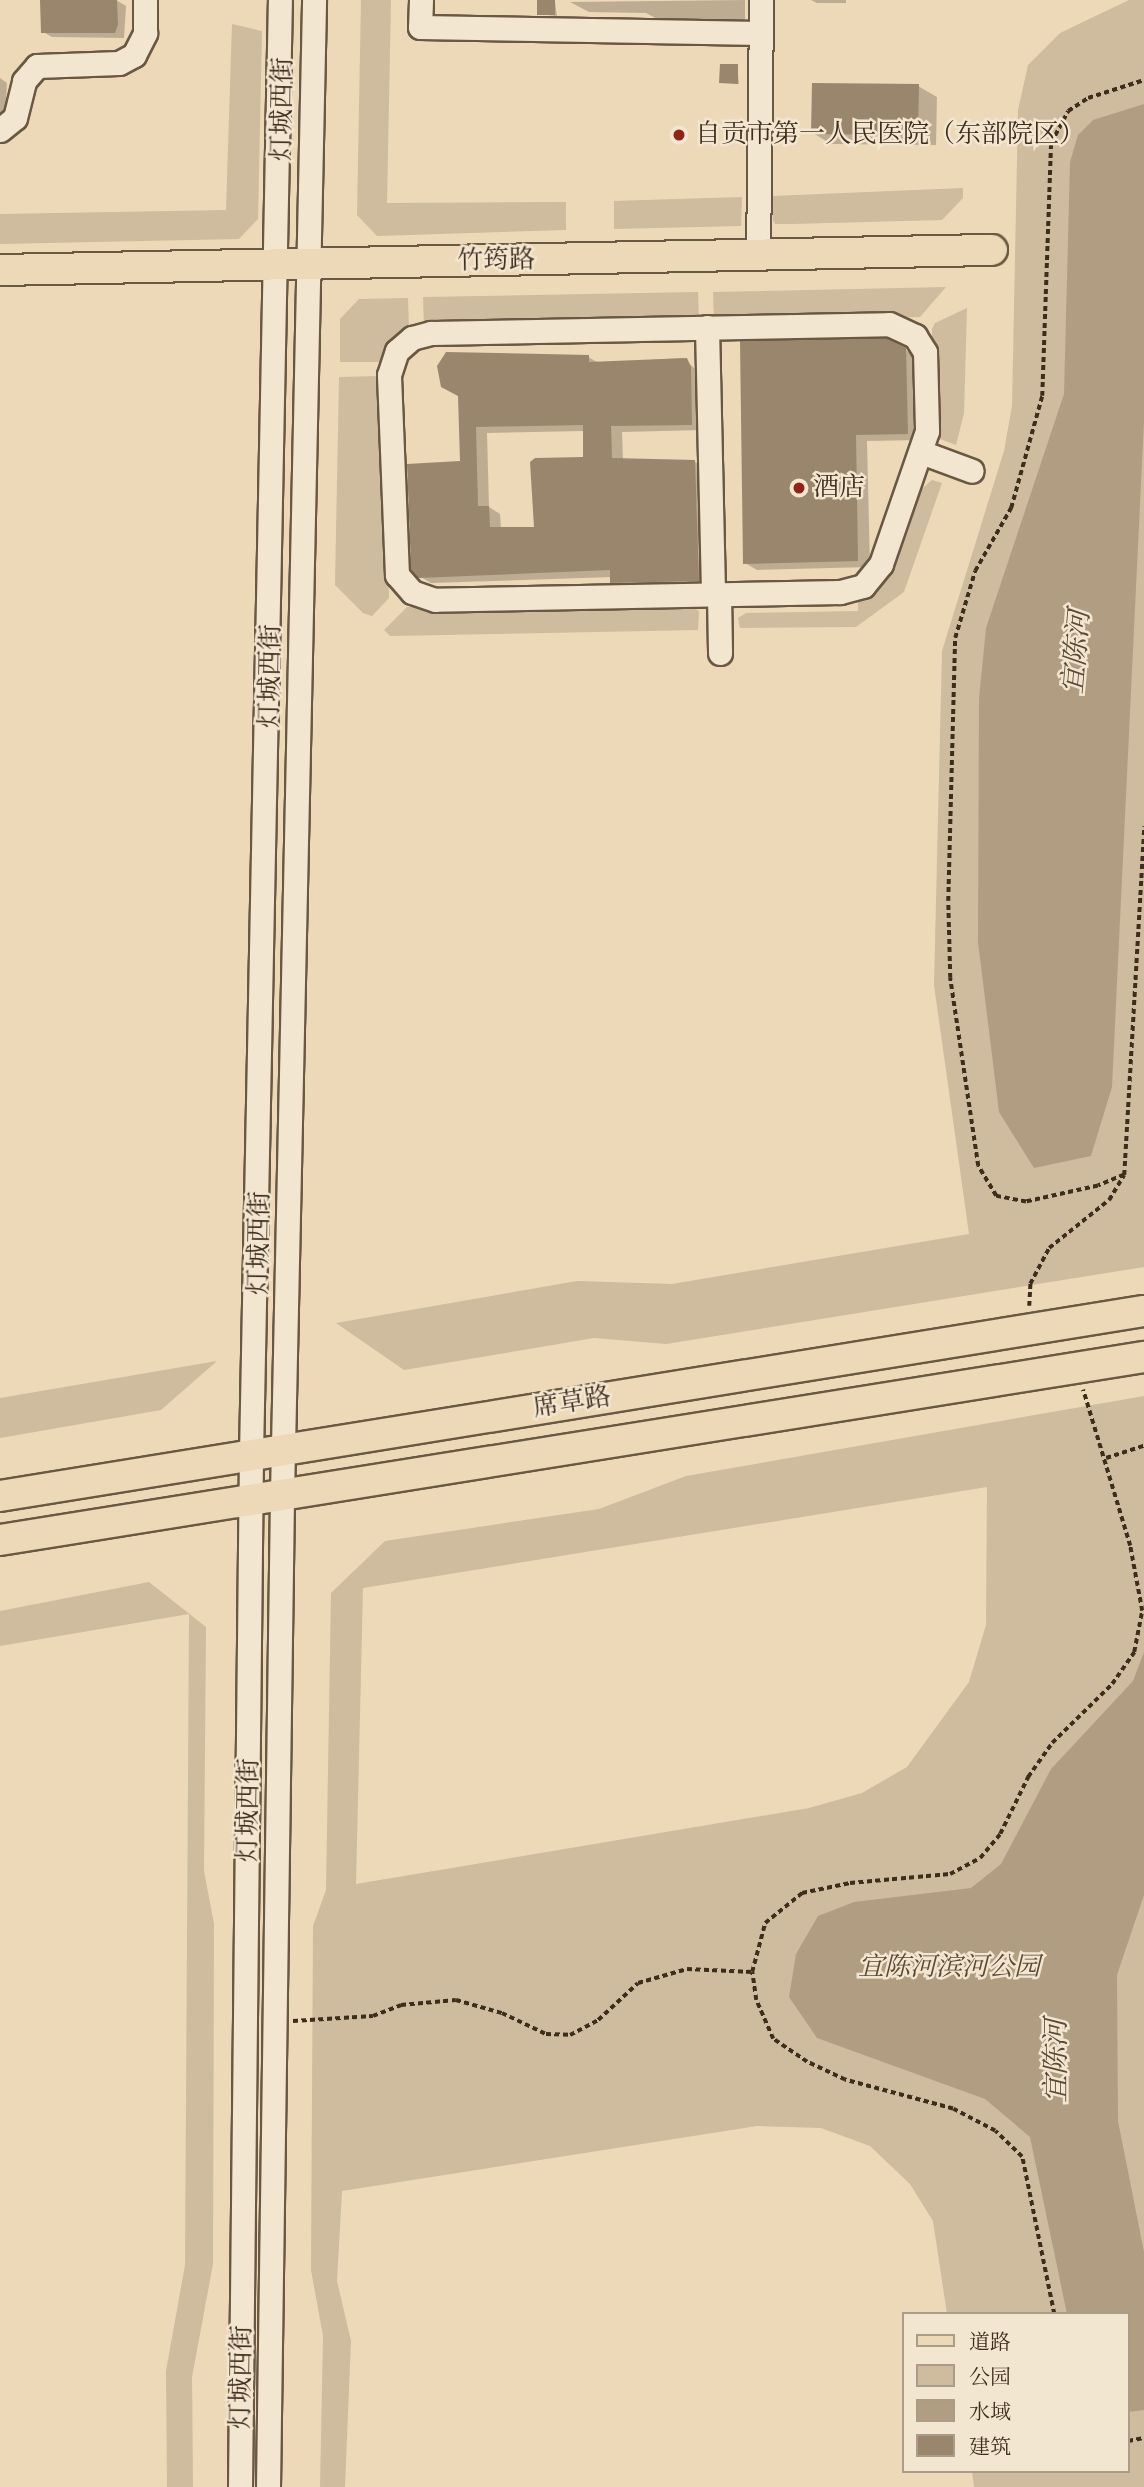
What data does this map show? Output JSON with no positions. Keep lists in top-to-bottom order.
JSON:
{
  "streets": {
    "main road": ["竹筠路", "席草路"],
    "street": ["灯城西街"]
  },
  "crossings": [
    ["灯城西街", "竹筠路"],
    ["灯城西街", "席草路"]
  ],
  "water": ["宜陈河"],
  "parks": ["宜陈河滨河公园"],
  "places": ["自贡市第一人民医院（东部院区）", "酒店"],
  "legend": [
    "道路",
    "公园",
    "水域",
    "建筑"
  ]
}
